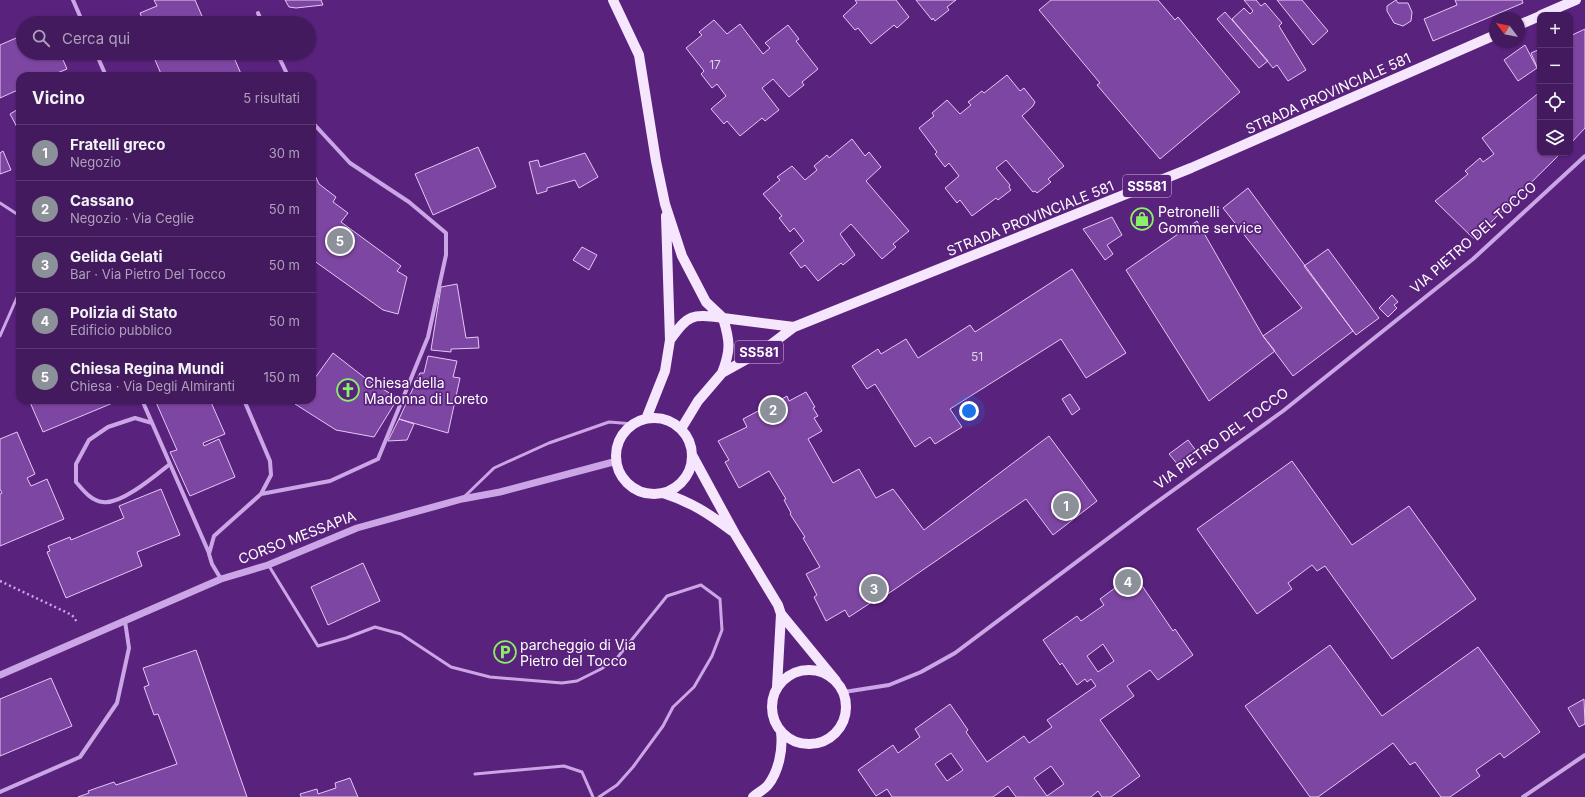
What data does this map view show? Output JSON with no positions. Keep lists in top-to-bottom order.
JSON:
{
  "streets": {
    "main road": ["STRADA PROVINCIALE 581", "SS581"],
    "street": ["VIA PIETRO DEL TOCCO", "CORSO MESSAPIA"]
  },
  "crossings": [
    ["STRADA PROVINCIALE 581", "SS581"],
    ["SS581", "CORSO MESSAPIA"]
  ],
  "places": {
    "shop": ["Petronelli Gomme service"],
    "church": ["Chiesa della Madonna di Loreto"],
    "parking": ["parcheggio di Via Pietro del Tocco"]
  },
  "house_numbers": ["17", "51"],
  "north": "top left",
  "page": {
    "map_buttons": ["+", "−"],
    "search": "Cerca qui",
    "heading": ["Vicino", "5 risultati"],
    "list": [
      {
        "mark": "1",
        "name": "Fratelli greco",
        "note": "Negozio",
        "value": "30 m"
      },
      {
        "mark": "2",
        "name": "Cassano",
        "note": "Negozio · Via Ceglie",
        "value": "50 m"
      },
      {
        "mark": "3",
        "name": "Gelida Gelati",
        "note": "Bar · Via Pietro Del Tocco",
        "value": "50 m"
      },
      {
        "mark": "4",
        "name": "Polizia di Stato",
        "note": "Edificio pubblico",
        "value": "50 m"
      },
      {
        "mark": "5",
        "name": "Chiesa Regina Mundi",
        "note": "Chiesa · Via Degli Almiranti",
        "value": "150 m"
      }
    ],
    "pins": [
      "5",
      "2",
      "1",
      "4",
      "3"
    ]
  }
}
